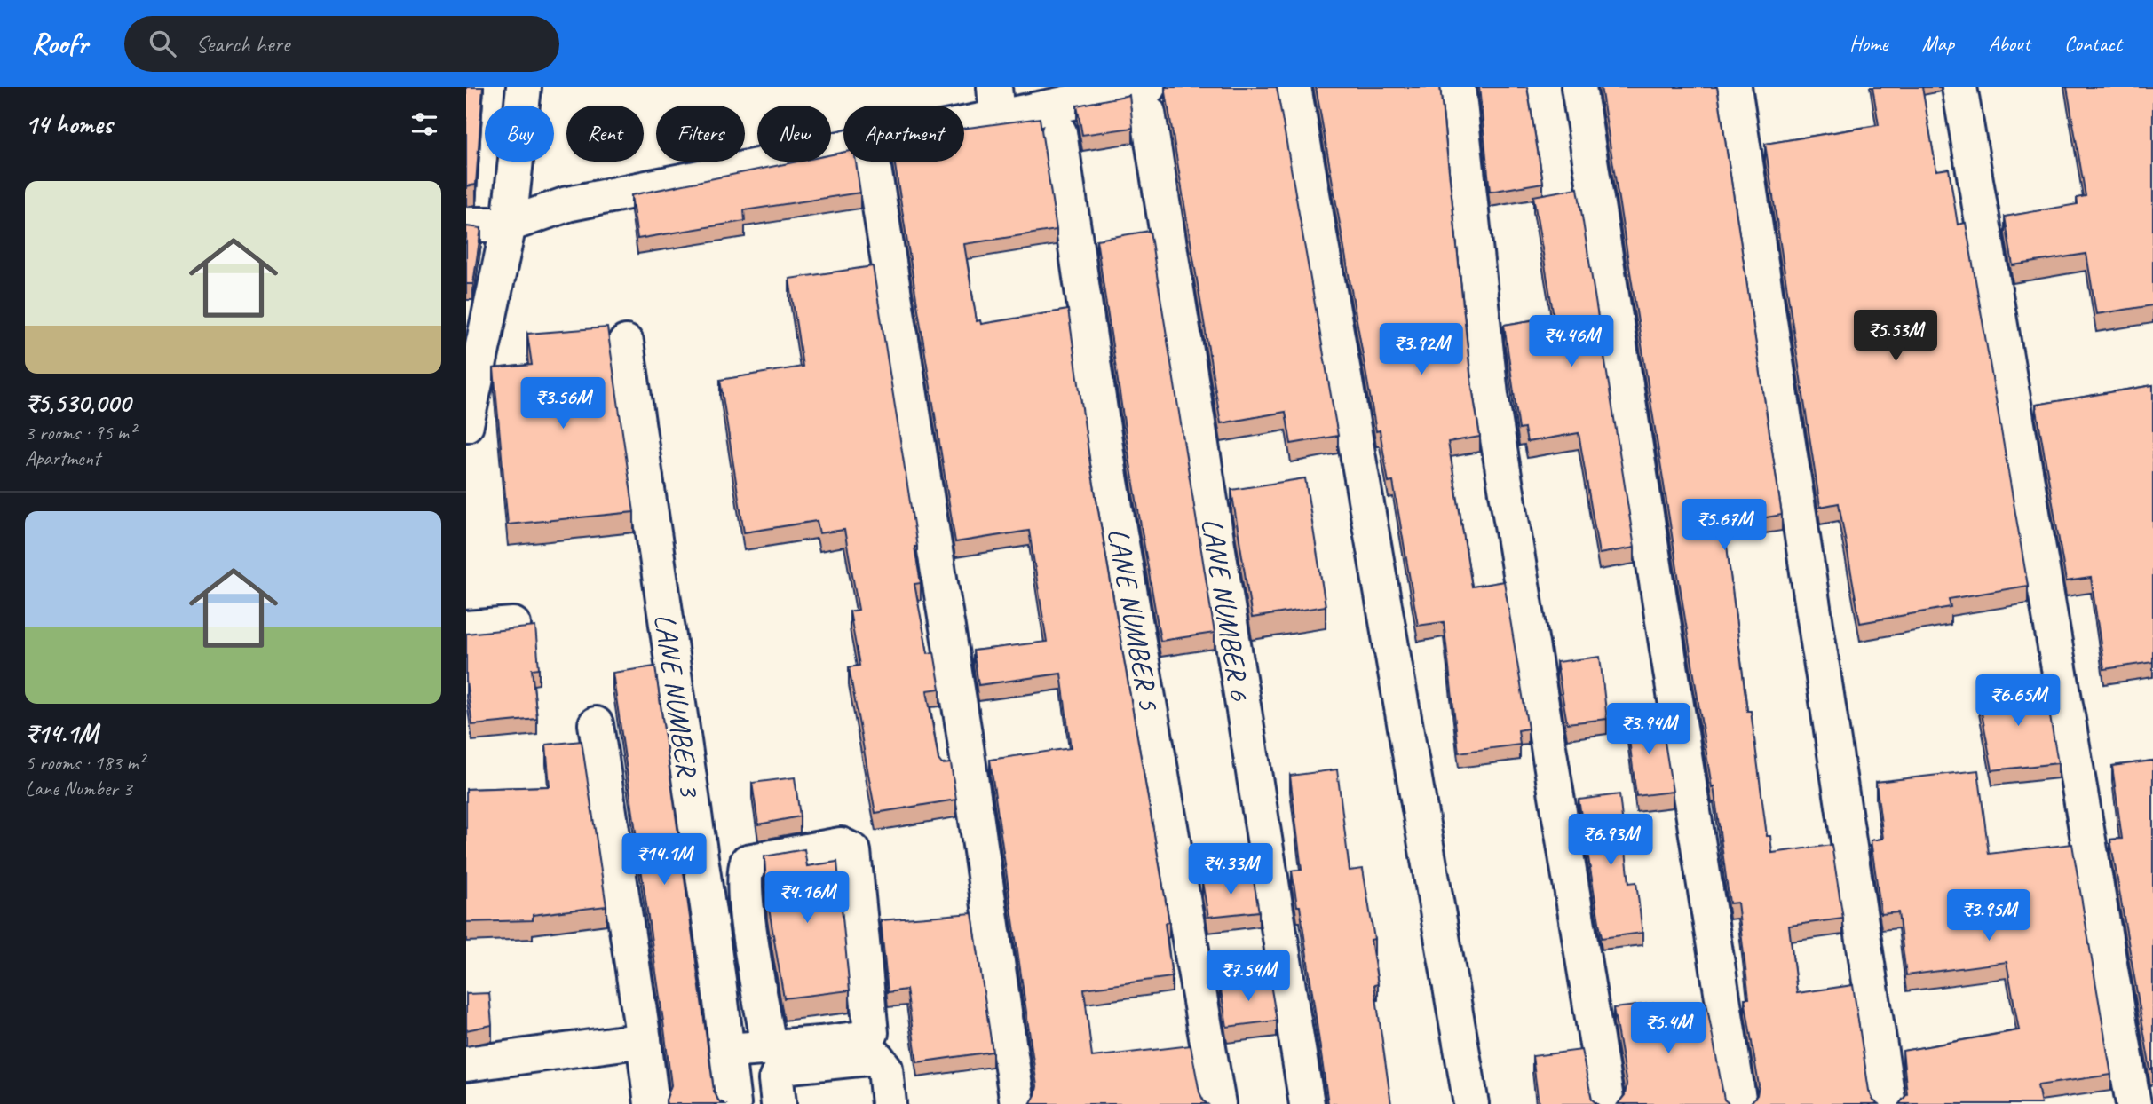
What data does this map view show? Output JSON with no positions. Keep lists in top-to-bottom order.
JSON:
{
  "streets": {
    "street": ["LANE NUMBER 6", "LANE NUMBER 5", "LANE NUMBER 3"]
  },
  "page": {
    "header": "Roofr",
    "search": "Search here",
    "nav": [
      "Home",
      "Map",
      "About",
      "Contact"
    ],
    "heading": "14 homes",
    "chip": [
      "Buy",
      "Rent",
      "Filters",
      "New",
      "Apartment"
    ],
    "list": [
      {
        "name": "₹5,530,000",
        "note": "3 rooms · 95 m² · Apartment"
      },
      {
        "name": "₹14.1M",
        "note": "5 rooms · 183 m² · Lane Number 3"
      }
    ],
    "price": [
      "₹5.53M",
      "₹4.46M",
      "₹3.92M",
      "₹3.56M",
      "₹5.67M",
      "₹6.65M",
      "₹3.94M",
      "₹6.93M",
      "₹14.1M",
      "₹4.33M",
      "₹4.16M",
      "₹3.95M",
      "₹7.54M",
      "₹5.4M"
    ]
  }
}
